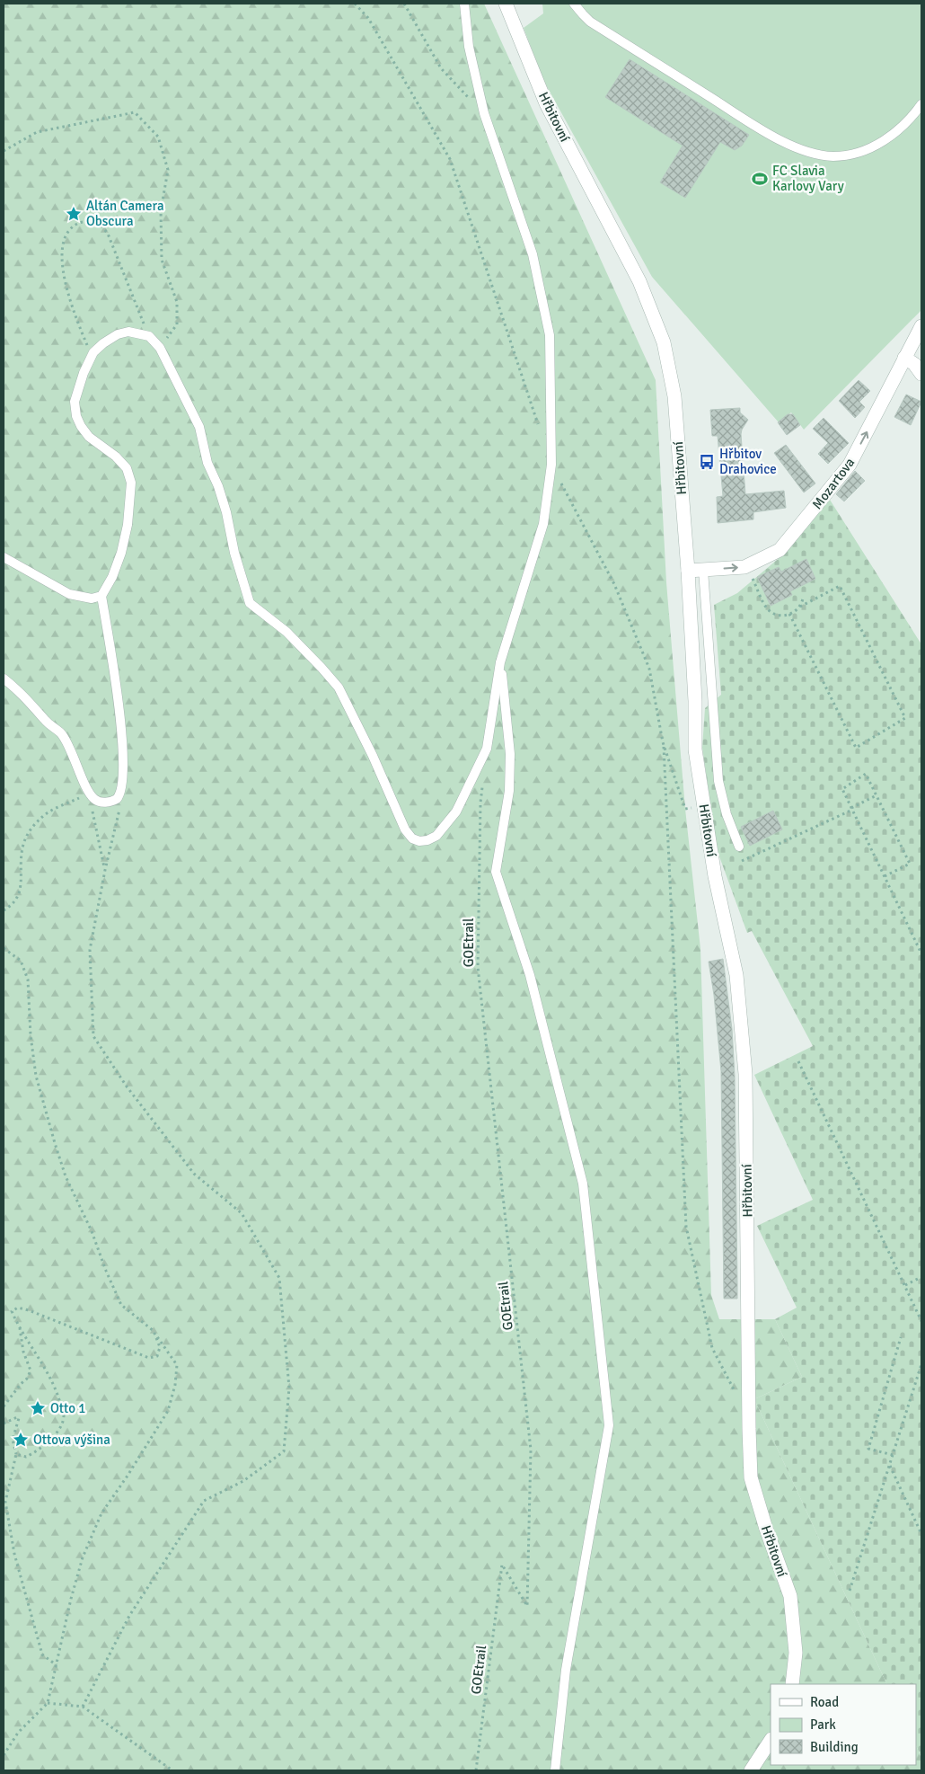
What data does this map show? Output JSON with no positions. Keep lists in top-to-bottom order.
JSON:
{
  "streets": {
    "street": ["Hřbitovní", "Mozartova"],
    "path": ["GOEtrail"]
  },
  "crossings": [
    ["Hřbitovní", "Mozartova"]
  ],
  "one_way": ["Mozartova"],
  "places": {
    "sports": ["FC Slavia Karlovy Vary"],
    "place": ["Altán Camera Obscura", "Otto 1", "Ottova výšina"],
    "bus stop": ["Hřbitov Drahovice"]
  },
  "legend": ["Road", "Park", "Building"]
}
